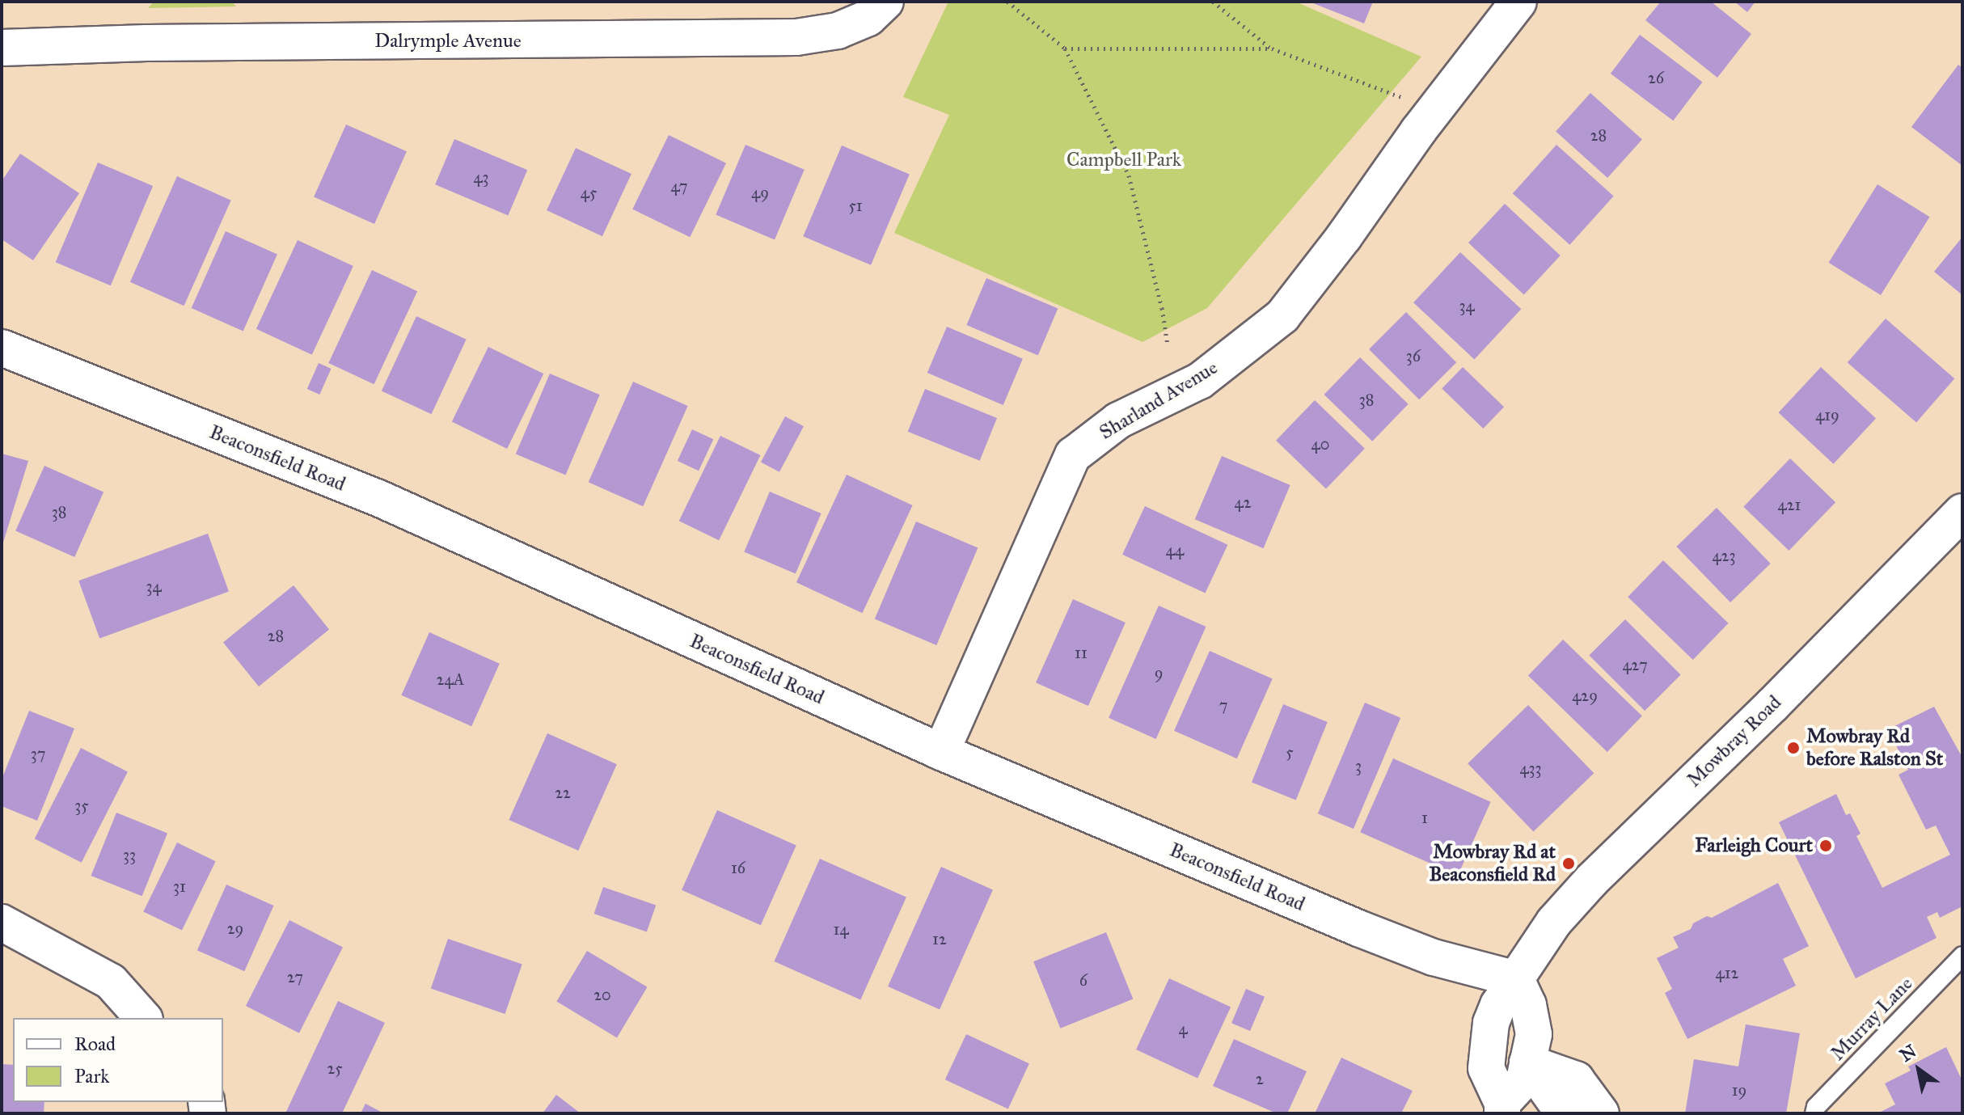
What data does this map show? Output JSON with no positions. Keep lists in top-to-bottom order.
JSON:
{
  "streets": {
    "street": [
      "Dalrymple Avenue",
      "Sharland Avenue",
      "Beaconsfield Road",
      "Mowbray Road"
    ],
    "lane": ["Murray Lane"]
  },
  "crossings": [
    ["Sharland Avenue", "Beaconsfield Road"],
    ["Beaconsfield Road", "Mowbray Road"]
  ],
  "parks": ["Campbell Park"],
  "places": ["Mowbray Rd before Ralston St", "Farleigh Court", "Mowbray Rd at Beaconsfield Rd"],
  "house_numbers": [
    "26",
    "28",
    "43",
    "47",
    "45",
    "49",
    "51",
    "34",
    "36",
    "38",
    "419",
    "40",
    "42",
    "421",
    "38",
    "44",
    "423",
    "34",
    "28",
    "11",
    "427",
    "9",
    "24A",
    "429",
    "7",
    "5",
    "37",
    "3",
    "433",
    "22",
    "35",
    "1",
    "33",
    "16",
    "31",
    "29",
    "14",
    "12",
    "412",
    "27",
    "6",
    "20",
    "4",
    "25",
    "2",
    "19"
  ],
  "legend": ["Road", "Park"],
  "north": "top left"
}
